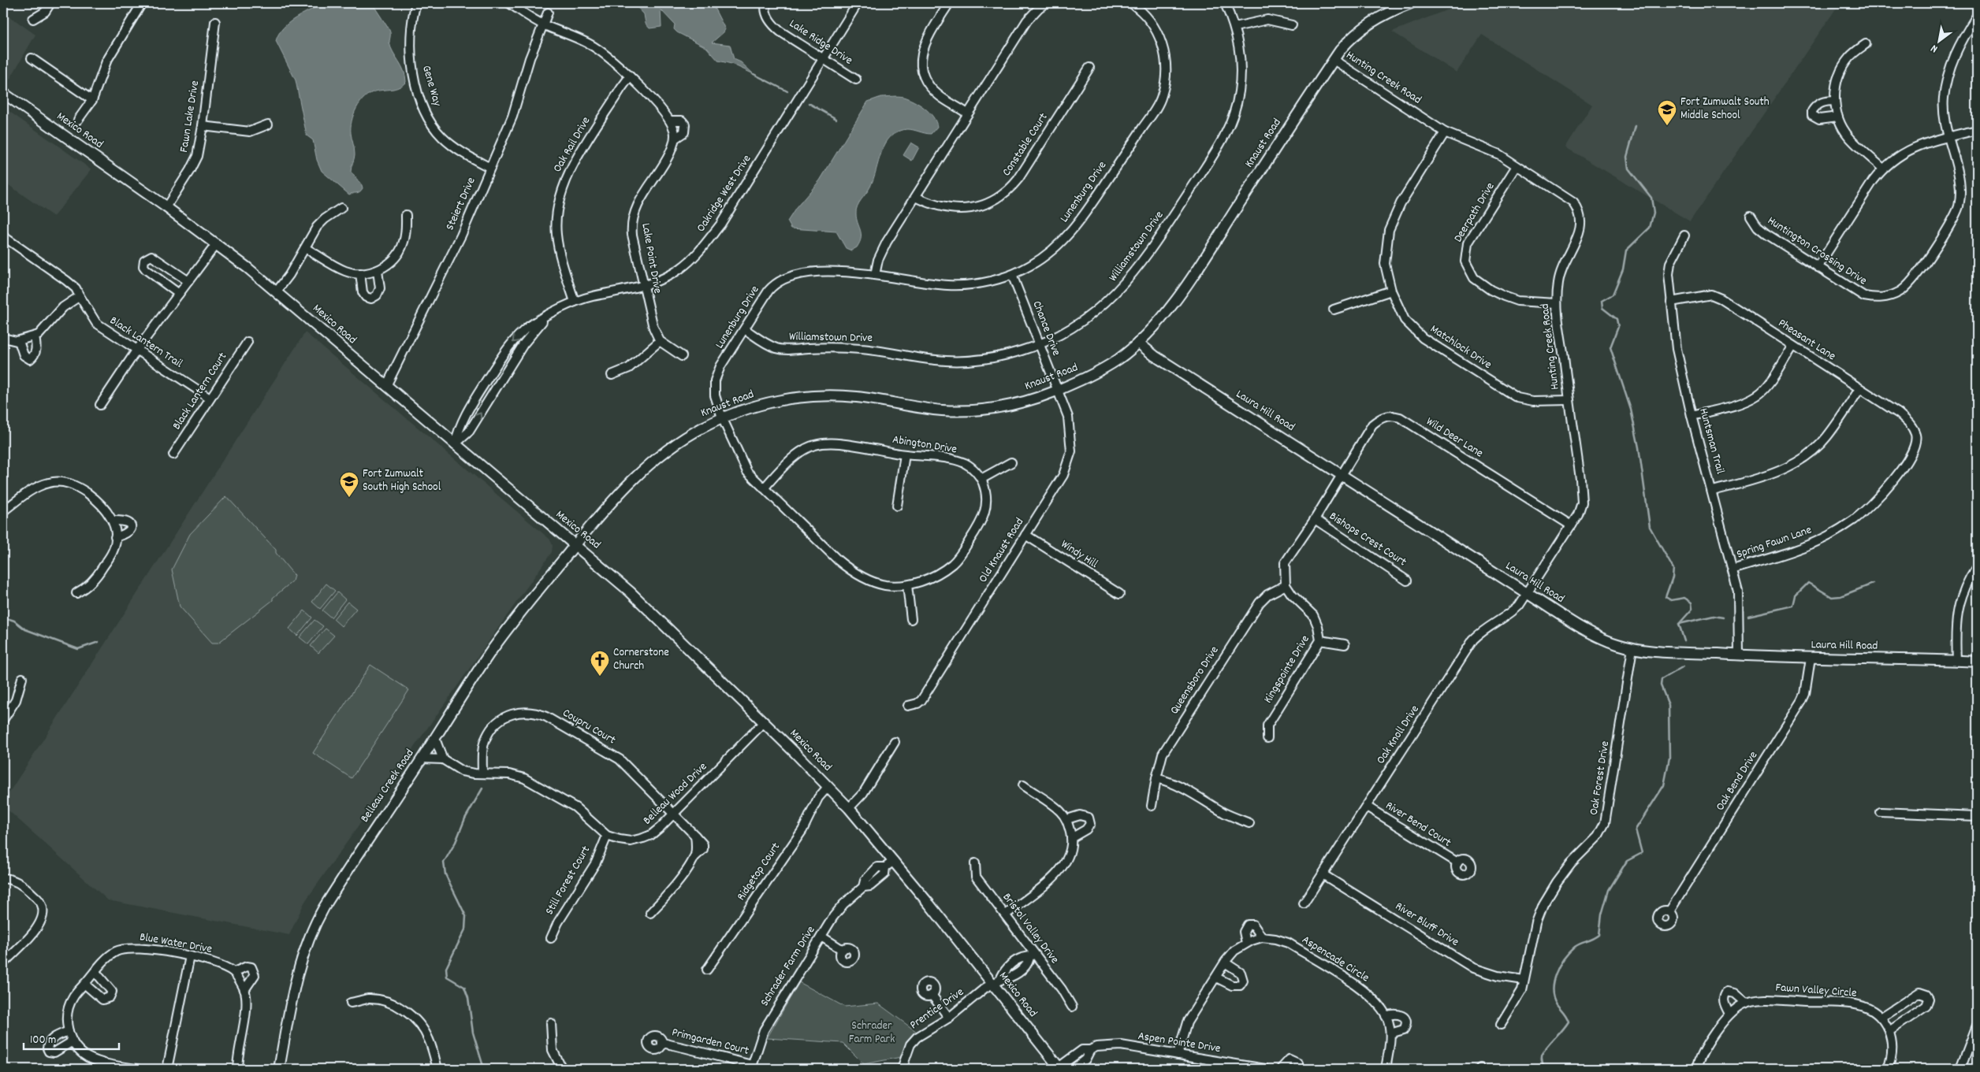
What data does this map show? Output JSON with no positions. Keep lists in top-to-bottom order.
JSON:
{
  "streets": {
    "main road": [
      "Mexico Road",
      "Knaust Road",
      "Laura Hill Road",
      "Belleau Creek Road"
    ],
    "street": [
      "Lake Ridge Drive",
      "Hunting Creek Road",
      "Gene Way",
      "Fawn Lake Drive",
      "Oak Rail Drive",
      "Constable Court",
      "Lunenburg Drive",
      "Oakridge West Drive",
      "Steiert Drive",
      "Deerpath Drive",
      "Williamstown Drive",
      "Huntington Crossing Drive",
      "Lake Point Drive",
      "Chance Drive",
      "Pheasant Lane",
      "Black Lantern Trail",
      "Matchlock Drive",
      "Black Lantern Court",
      "Wild Deer Lane",
      "Huntsman Trail",
      "Abington Drive",
      "Bishops Crest Court",
      "Spring Fawn Lane",
      "Old Knaust Road",
      "Windy Hill",
      "Kingspointe Drive",
      "Queensboro Drive",
      "Coupru Court",
      "Oak Knoll Drive",
      "Oak Forest Drive",
      "Oak Bend Drive",
      "Belleau Wood Drive",
      "River Bend Court",
      "Ridgetop Court",
      "Still Forest Court",
      "River Bluff Drive",
      "Bristol Valley Drive",
      "Blue Water Drive",
      "Aspencade Circle",
      "Schrader Farm Drive",
      "Fawn Valley Circle",
      "Prentice Drive",
      "Primgarden Court",
      "Aspen Pointe Drive"
    ]
  },
  "crossings": [
    ["Lake Ridge Drive", "Oakridge West Drive"],
    ["Hunting Creek Road", "Knaust Road"],
    ["Hunting Creek Road", "Deerpath Drive"],
    ["Hunting Creek Road", "Matchlock Drive"],
    ["Hunting Creek Road", "Laura Hill Road"],
    ["Hunting Creek Road", "Wild Deer Lane"],
    ["Hunting Creek Road", "Oak Knoll Drive"],
    ["Gene Way", "Steiert Drive"],
    ["Fawn Lake Drive", "Mexico Road"],
    ["Mexico Road", "Knaust Road"],
    ["Mexico Road", "Oakridge West Drive"],
    ["Mexico Road", "Steiert Drive"],
    ["Mexico Road", "Belleau Creek Road"],
    ["Mexico Road", "Belleau Wood Drive"],
    ["Mexico Road", "Ridgetop Court"],
    ["Mexico Road", "Schrader Farm Drive"],
    ["Mexico Road", "Prentice Drive"],
    ["Mexico Road", "Aspen Pointe Drive"],
    ["Knaust Road", "Lunenburg Drive"],
    ["Knaust Road", "Chance Drive"],
    ["Knaust Road", "Laura Hill Road"],
    ["Knaust Road", "Abington Drive"],
    ["Knaust Road", "Old Knaust Road"],
    ["Knaust Road", "Belleau Creek Road"],
    ["Oak Rail Drive", "Oakridge West Drive"],
    ["Oak Rail Drive", "Lake Point Drive"],
    ["Lunenburg Drive", "Williamstown Drive"],
    ["Lunenburg Drive", "Chance Drive"],
    ["Lunenburg Drive", "Abington Drive"],
    ["Oakridge West Drive", "Lake Point Drive"],
    ["Steiert Drive", "Lake Point Drive"],
    ["Williamstown Drive", "Chance Drive"],
    ["Chance Drive", "Old Knaust Road"],
    ["Pheasant Lane", "Huntsman Trail"],
    ["Pheasant Lane", "Spring Fawn Lane"],
    ["Black Lantern Trail", "Black Lantern Court"],
    ["Laura Hill Road", "Wild Deer Lane"],
    ["Laura Hill Road", "Huntsman Trail"],
    ["Laura Hill Road", "Oak Knoll Drive"],
    ["Laura Hill Road", "Oak Forest Drive"],
    ["Laura Hill Road", "Oak Bend Drive"],
    ["Huntsman Trail", "Spring Fawn Lane"],
    ["Old Knaust Road", "Windy Hill"],
    ["Kingspointe Drive", "Queensboro Drive"],
    ["Coupru Court", "Belleau Wood Drive"],
    ["Oak Knoll Drive", "River Bend Court"],
    ["Oak Knoll Drive", "River Bluff Drive"],
    ["Oak Forest Drive", "River Bluff Drive"],
    ["Belleau Creek Road", "Belleau Wood Drive"],
    ["Belleau Wood Drive", "Still Forest Court"],
    ["Bristol Valley Drive", "Prentice Drive"],
    ["Schrader Farm Drive", "Primgarden Court"]
  ],
  "parks": ["Schrader Farm Park"],
  "places": {
    "school or university": ["Fort Zumwalt South Middle School", "Fort Zumwalt South High School"],
    "church": ["Cornerstone Church"]
  },
  "scale_bar": "100 m",
  "north": "bottom left"
}
